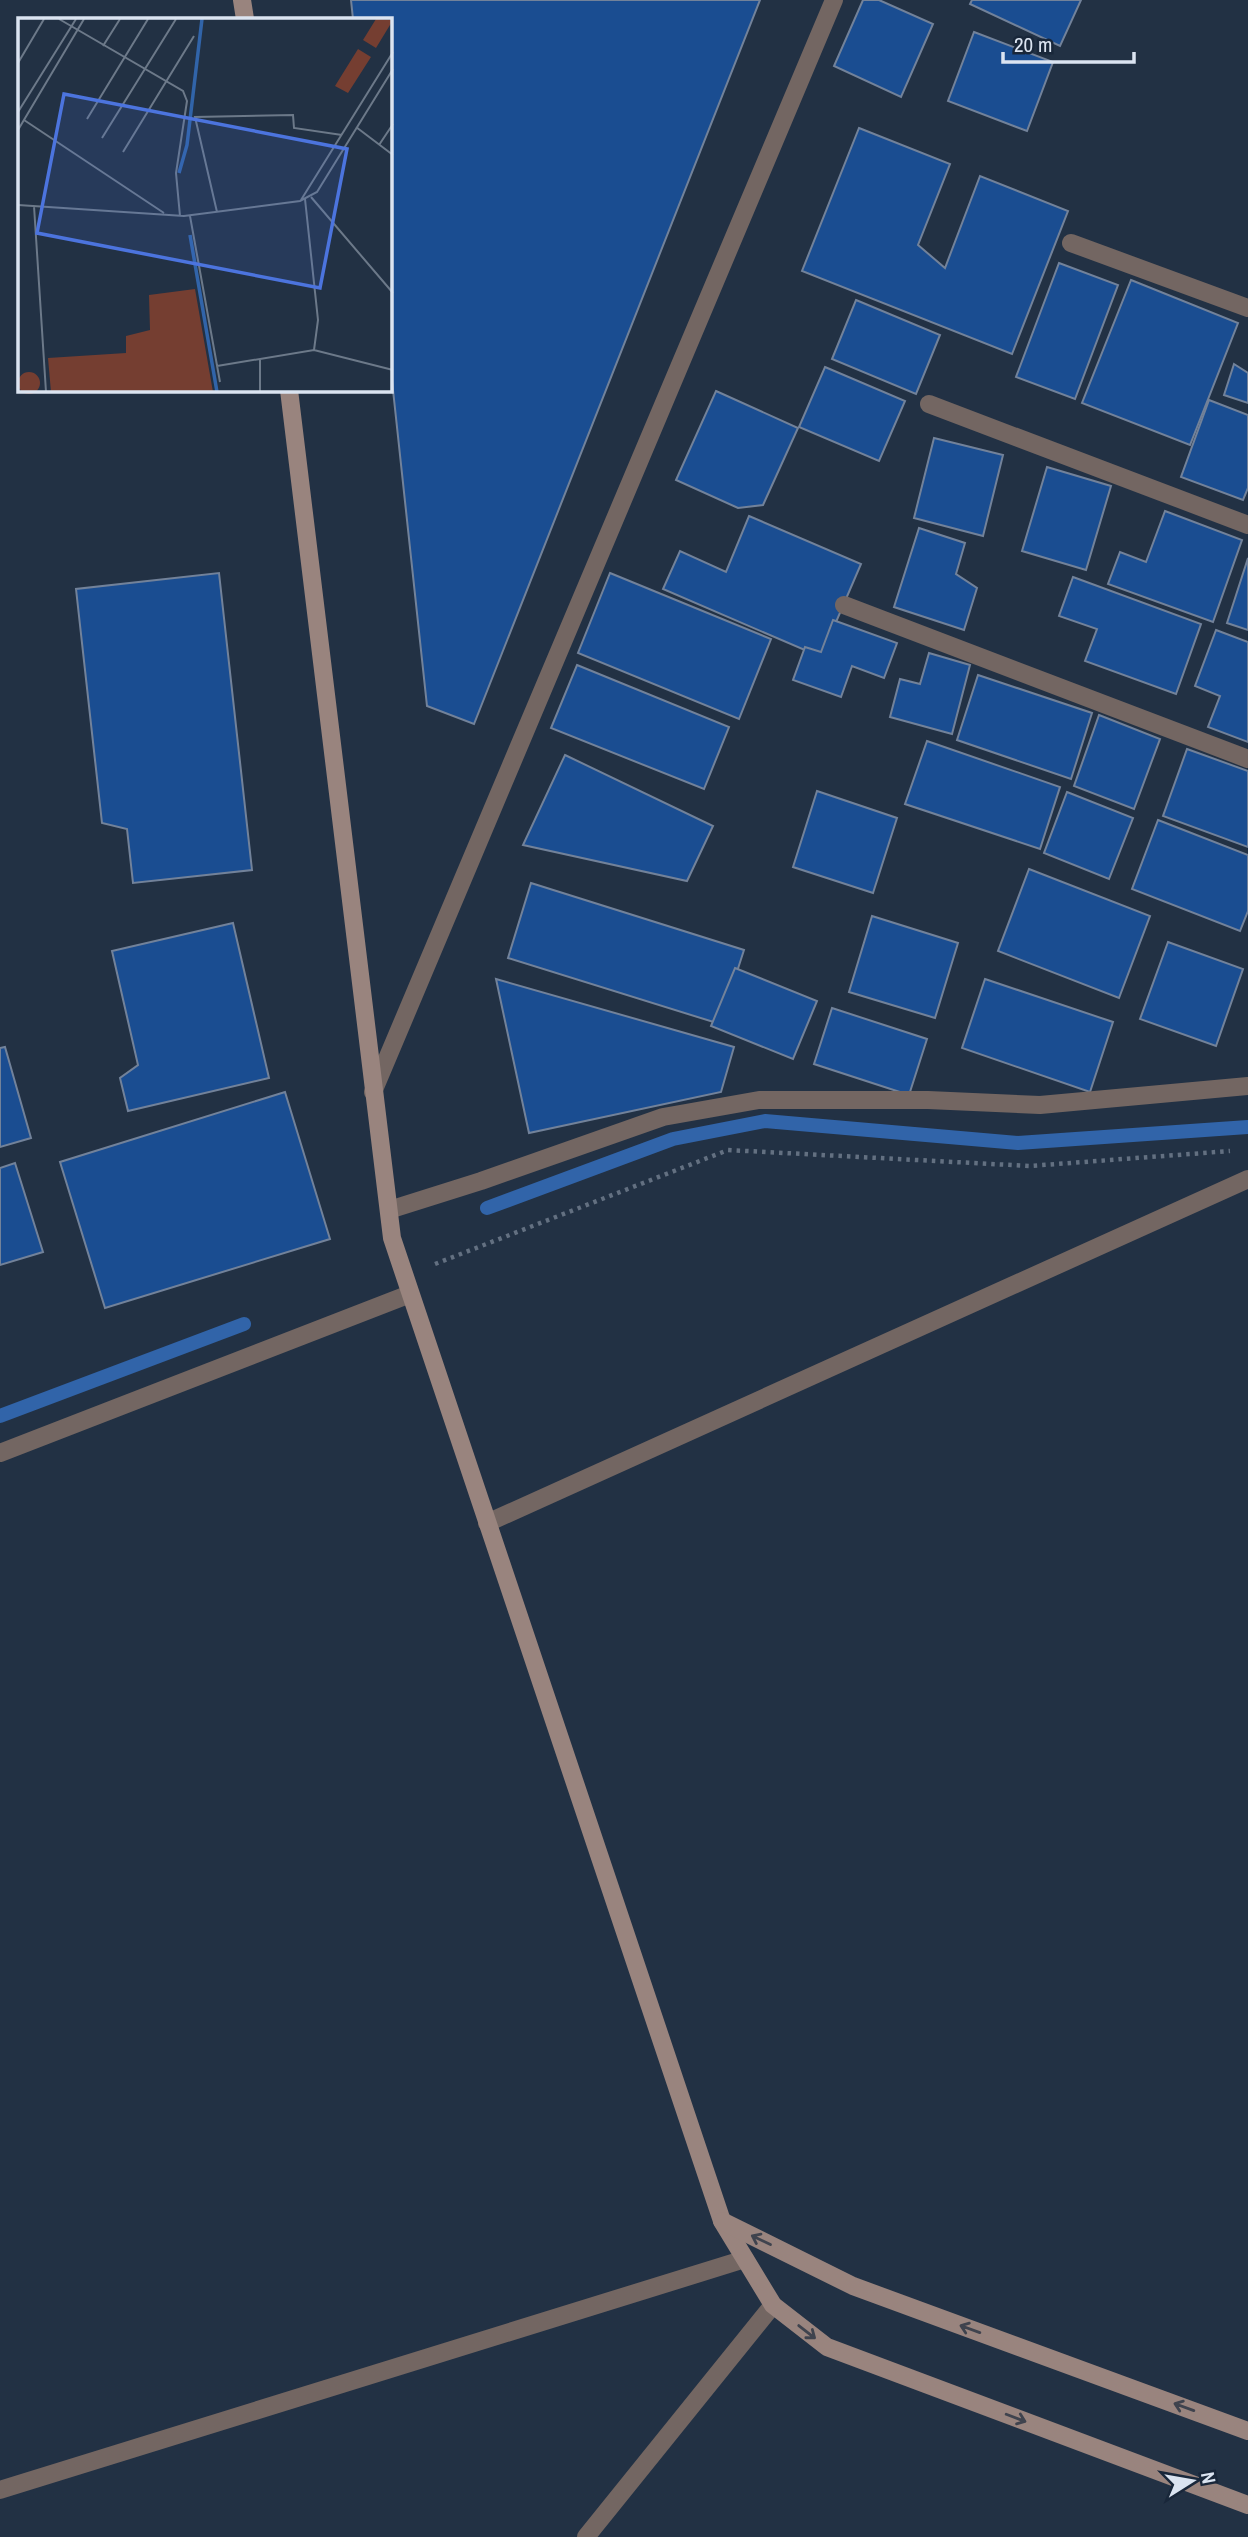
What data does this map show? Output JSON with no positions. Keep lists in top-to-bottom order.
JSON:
{
  "scale_bar": "20 m",
  "north": "right"
}
